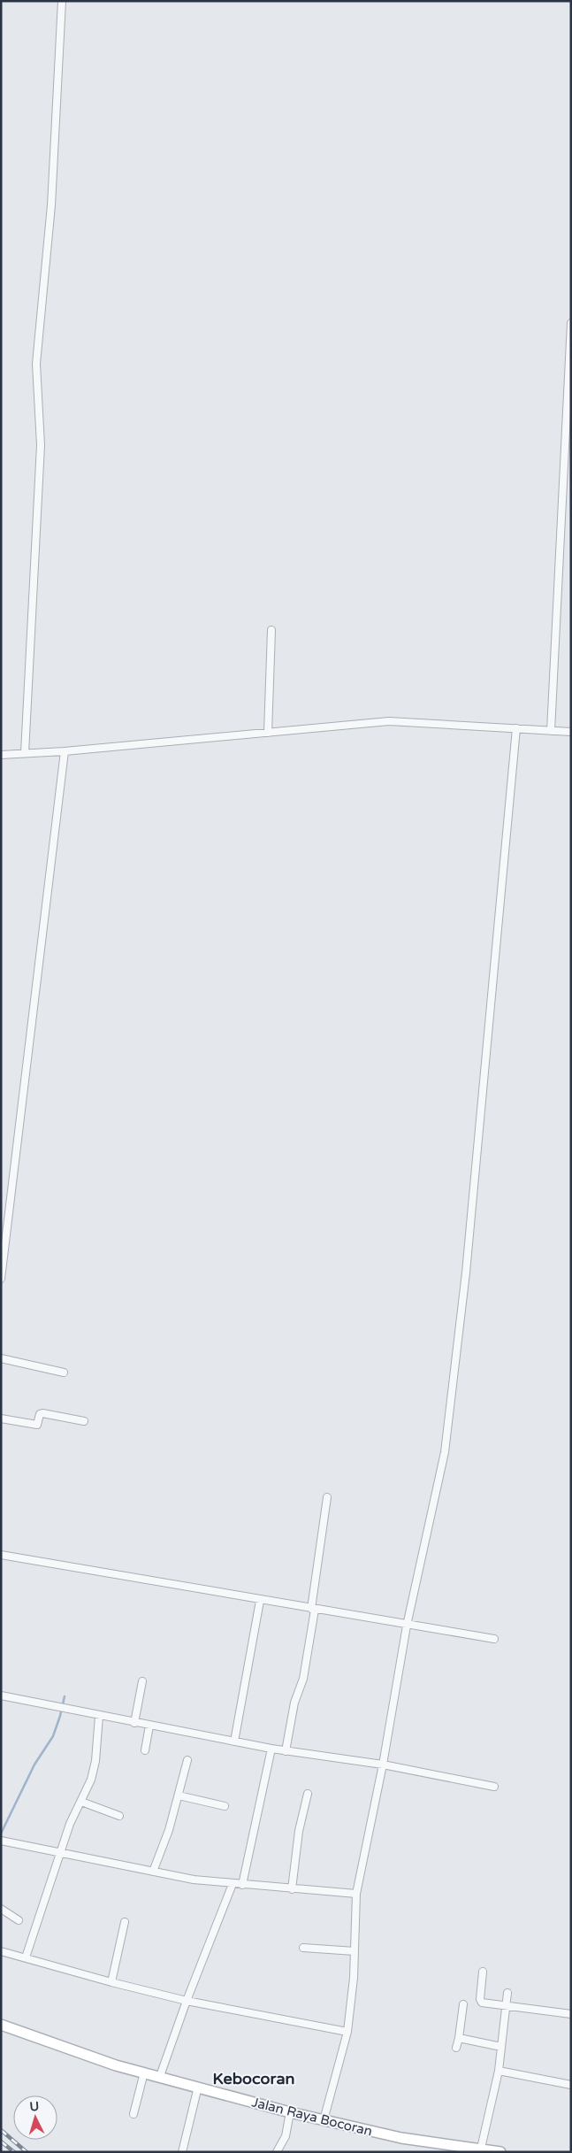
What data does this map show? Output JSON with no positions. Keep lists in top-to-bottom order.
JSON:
{
  "streets": {
    "street": ["Jalan Raya Bocoran"]
  },
  "districts": ["Kebocoran"],
  "north": "top"
}
